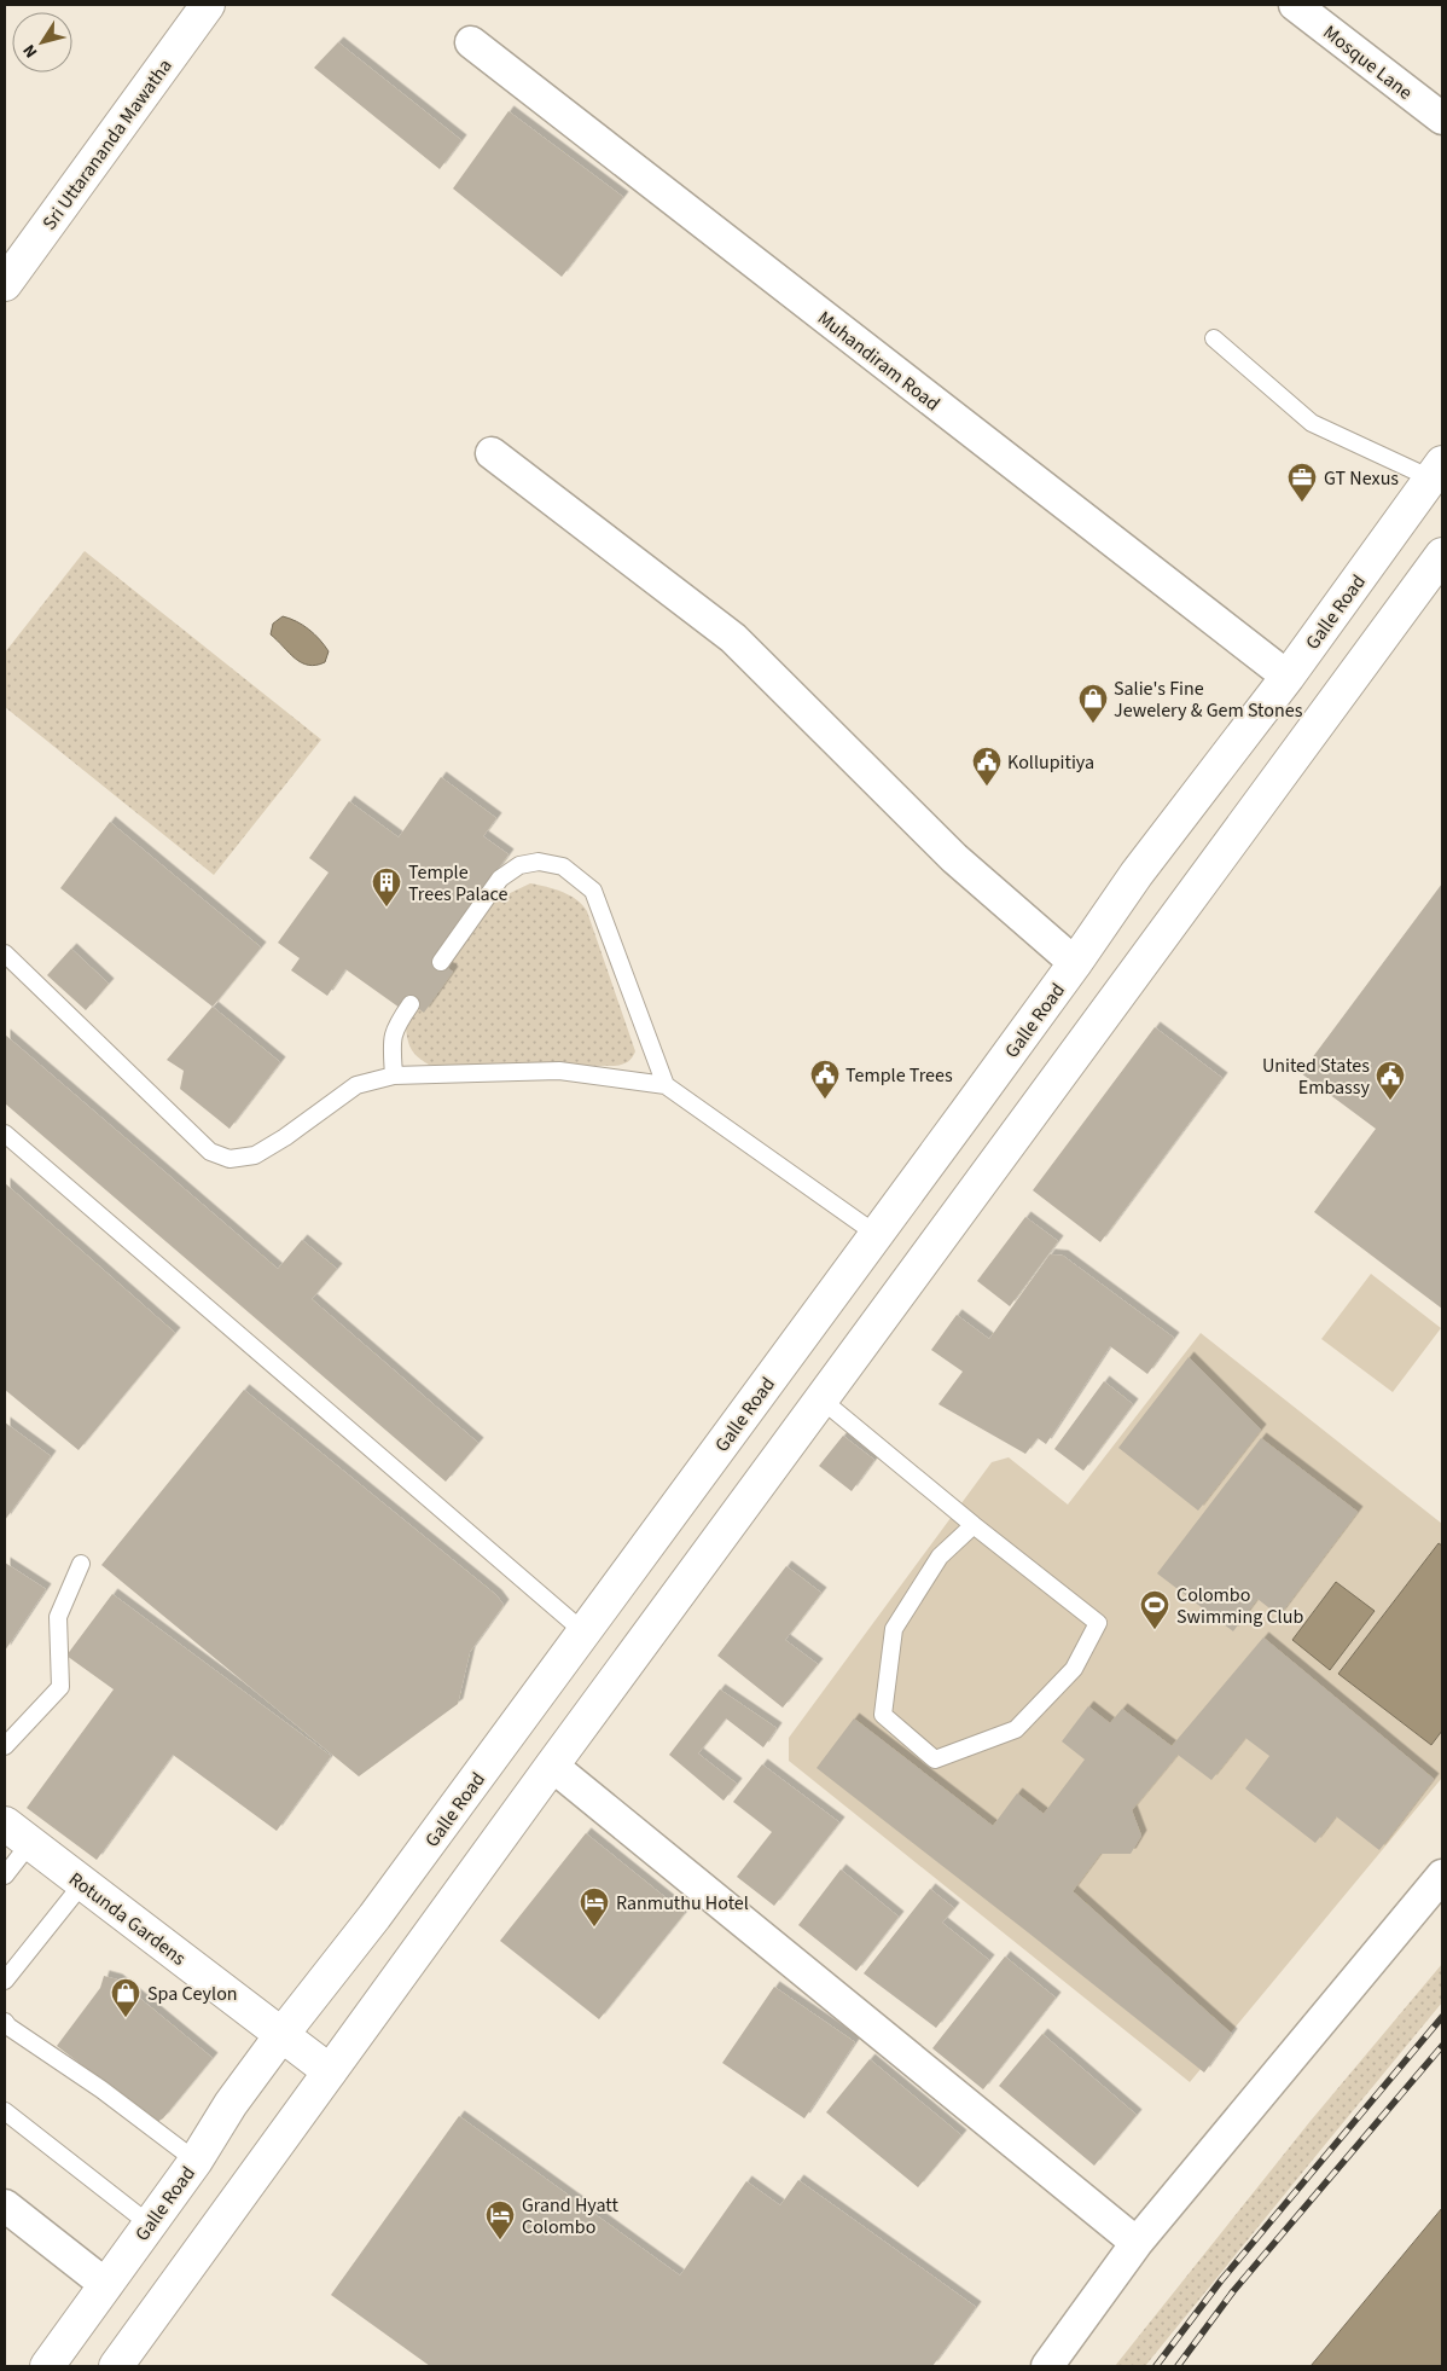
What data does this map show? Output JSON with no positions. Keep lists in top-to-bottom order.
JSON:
{
  "streets": {
    "main road": ["Sri Uttarananda Mawatha", "Galle Road", "Rotunda Gardens"],
    "street": ["Mosque Lane", "Muhandiram Road"]
  },
  "crossings": [
    ["Muhandiram Road", "Galle Road"],
    ["Galle Road", "Rotunda Gardens"]
  ],
  "places": {
    "office": ["GT Nexus"],
    "shop": ["Salie's Fine Jewelery & Gem Stones", "Spa Ceylon"],
    "public building": ["Kollupitiya", "Temple Trees", "United States Embassy"],
    "building": ["Temple Trees Palace"],
    "sports": ["Colombo Swimming Club"],
    "hotel": ["Ranmuthu Hotel", "Grand Hyatt Colombo"]
  },
  "north": "bottom left"
}
